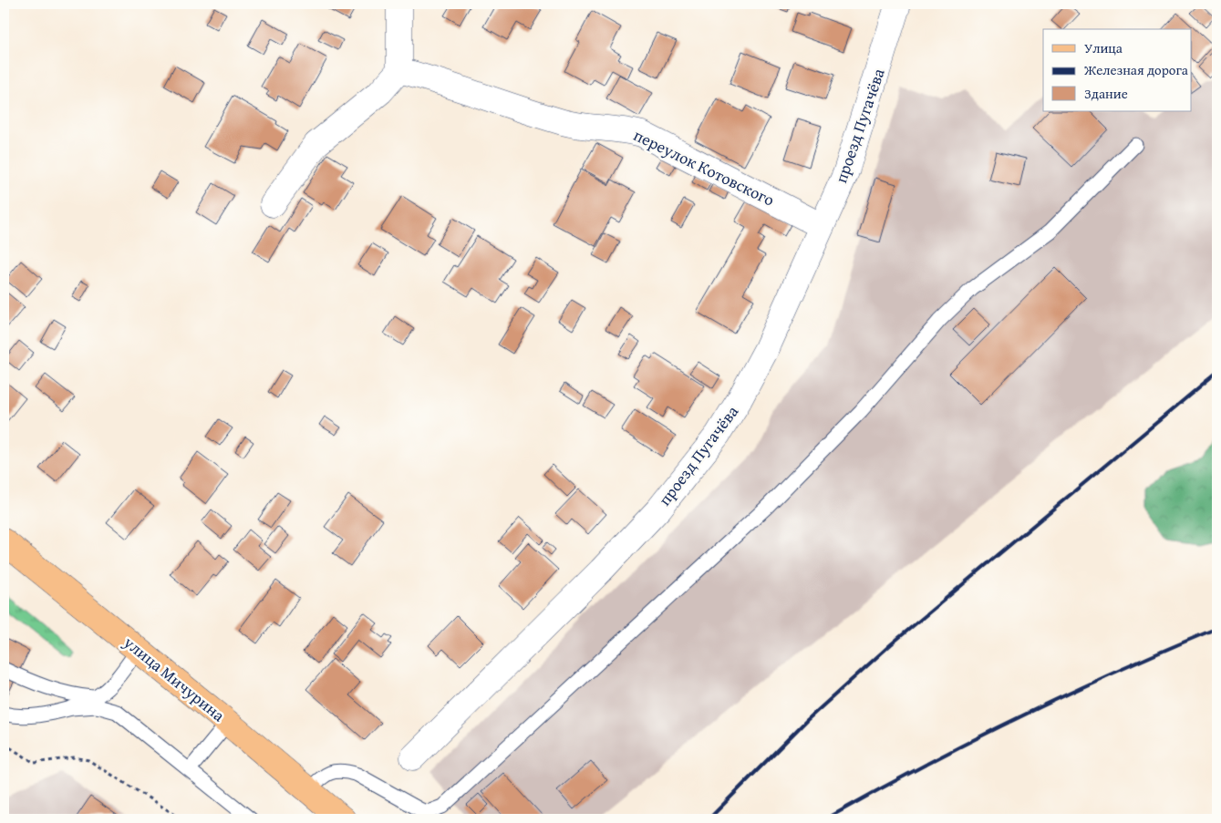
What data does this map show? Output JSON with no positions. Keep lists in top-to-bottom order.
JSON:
{
  "streets": {
    "main road": ["улица Мичурина"],
    "street": ["проезд Пугачёва", "переулок Котовского"]
  },
  "crossings": [
    ["проезд Пугачёва", "переулок Котовского"]
  ],
  "legend": ["Улица", "Железная дорога", "Здание"]
}
